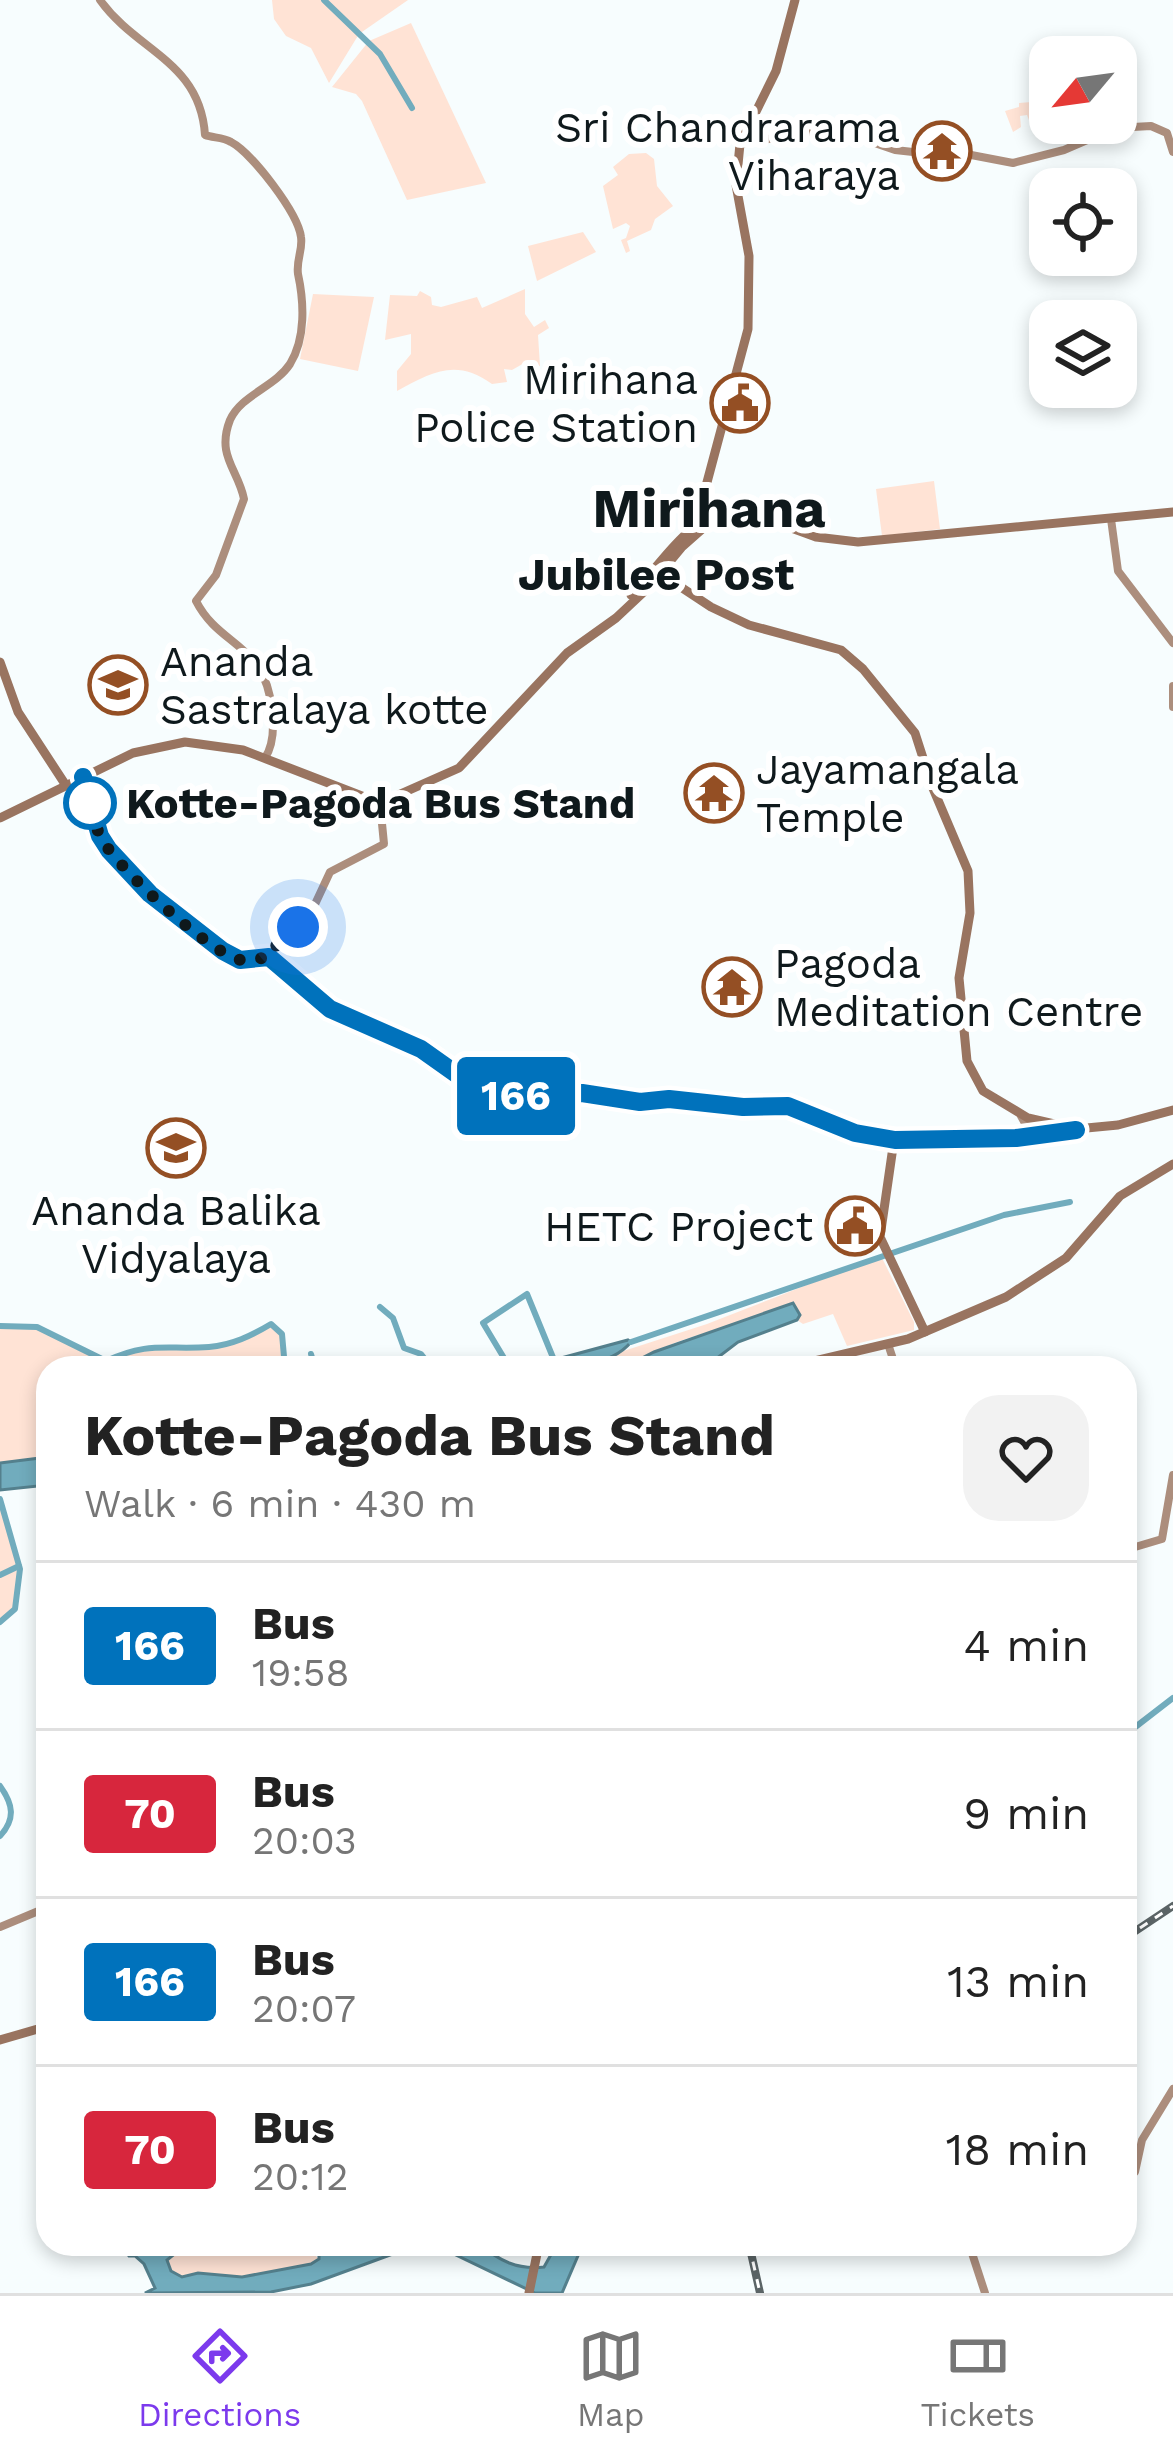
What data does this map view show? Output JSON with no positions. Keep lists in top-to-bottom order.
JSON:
{
  "districts": ["Mirihana", "Jubilee Post"],
  "places": {
    "temple": ["Sri Chandrarama Viharaya", "Jayamangala Temple", "Pagoda Meditation Centre"],
    "public building": ["Mirihana Police Station", "HETC Project"],
    "school or university": ["Ananda Sastralaya kotte", "Ananda Balika Vidyalaya"],
    "other": ["Kotte-Pagoda Bus Stand"]
  },
  "lines": ["bus line 166"],
  "north": "bottom left",
  "page": {
    "on_map": "166",
    "heading": ["Kotte-Pagoda Bus Stand", "Walk · 6 min · 430 m"],
    "list": [
      {
        "mark": "166",
        "name": "Bus",
        "note": "19:58",
        "value": "4 min"
      },
      {
        "mark": "70",
        "name": "Bus",
        "note": "20:03",
        "value": "9 min"
      },
      {
        "mark": "166",
        "name": "Bus",
        "note": "20:07",
        "value": "13 min"
      },
      {
        "mark": "70",
        "name": "Bus",
        "note": "20:12",
        "value": "18 min"
      }
    ],
    "tabs": ["Directions", "Map", "Tickets"]
  }
}
